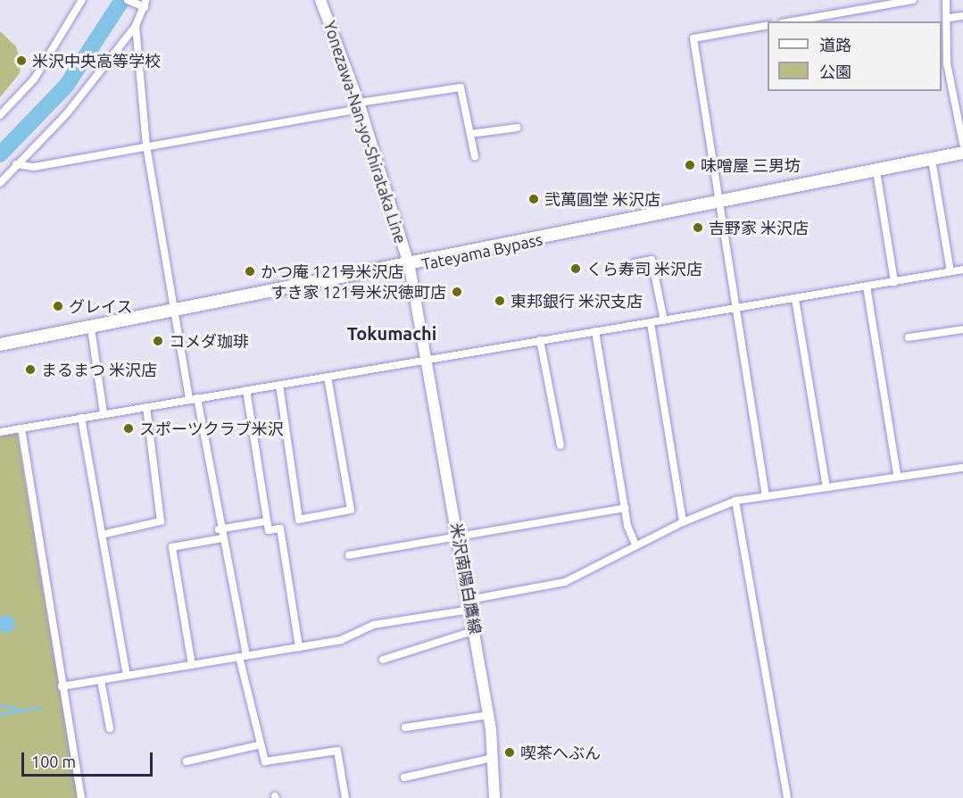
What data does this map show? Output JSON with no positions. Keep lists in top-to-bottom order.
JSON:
{
  "streets": {
    "highway": ["Tateyama Bypass"],
    "main road": ["Yonezawa-Nan-yo-Shirataka Line", "米沢南陽白鷹線"]
  },
  "crossings": [
    ["Yonezawa-Nan-yo-Shirataka Line", "Tateyama Bypass"],
    ["Yonezawa-Nan-yo-Shirataka Line", "米沢南陽白鷹線"]
  ],
  "districts": ["Tokumachi"],
  "places": [
    "米沢中央高等学校",
    "味噌屋 三男坊",
    "弐萬圓堂 米沢店",
    "吉野家 米沢店",
    "くら寿司 米沢店",
    "かつ庵 121号米沢店",
    "すき家 121号米沢徳町店",
    "東邦銀行 米沢支店",
    "グレイス",
    "コメダ珈琲",
    "まるまつ 米沢店",
    "スポーツクラブ米沢",
    "喫茶へぶん"
  ],
  "legend": ["道路", "公園"],
  "scale_bar": "100 m"
}
